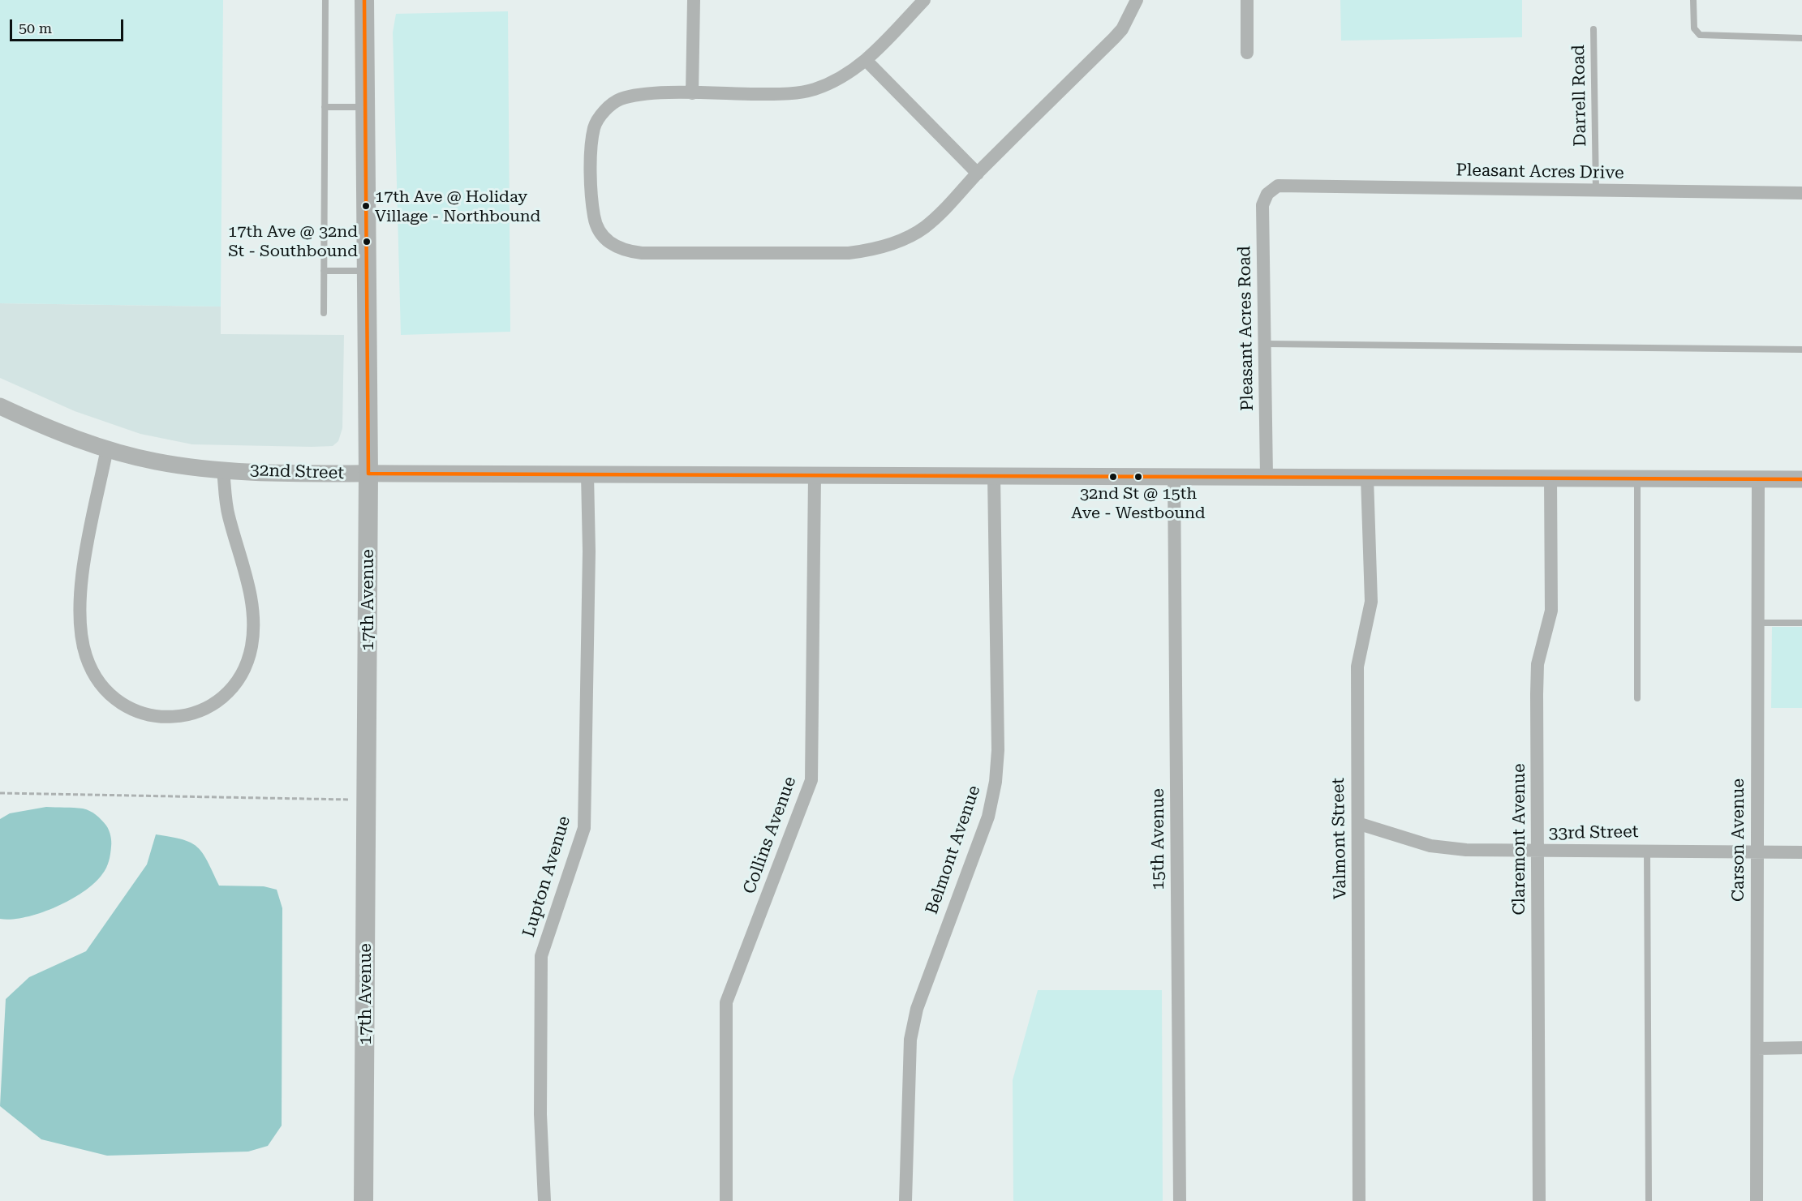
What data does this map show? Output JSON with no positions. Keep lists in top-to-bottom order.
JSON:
{
  "streets": {
    "main road": ["17th Avenue"],
    "street": [
      "Pleasant Acres Drive",
      "Pleasant Acres Road",
      "32nd Street",
      "33rd Street",
      "Collins Avenue",
      "Valmont Street",
      "15th Avenue",
      "Claremont Avenue",
      "Carson Avenue",
      "Belmont Avenue",
      "Lupton Avenue"
    ],
    "lane": ["Darrell Road"]
  },
  "crossings": [
    ["Darrell Road", "Pleasant Acres Drive"],
    ["Pleasant Acres Drive", "Pleasant Acres Road"],
    ["Pleasant Acres Road", "32nd Street"],
    ["32nd Street", "17th Avenue"],
    ["32nd Street", "Collins Avenue"],
    ["32nd Street", "Valmont Street"],
    ["32nd Street", "15th Avenue"],
    ["32nd Street", "Claremont Avenue"],
    ["32nd Street", "Carson Avenue"],
    ["32nd Street", "Belmont Avenue"],
    ["32nd Street", "Lupton Avenue"],
    ["33rd Street", "Valmont Street"],
    ["33rd Street", "Claremont Avenue"],
    ["33rd Street", "Carson Avenue"]
  ],
  "places": ["17th Ave @ Holiday Village - Northbound", "17th Ave @ 32nd St - Southbound", "32nd St @ 15th Ave - Westbound"],
  "scale_bar": "50 m"
}
